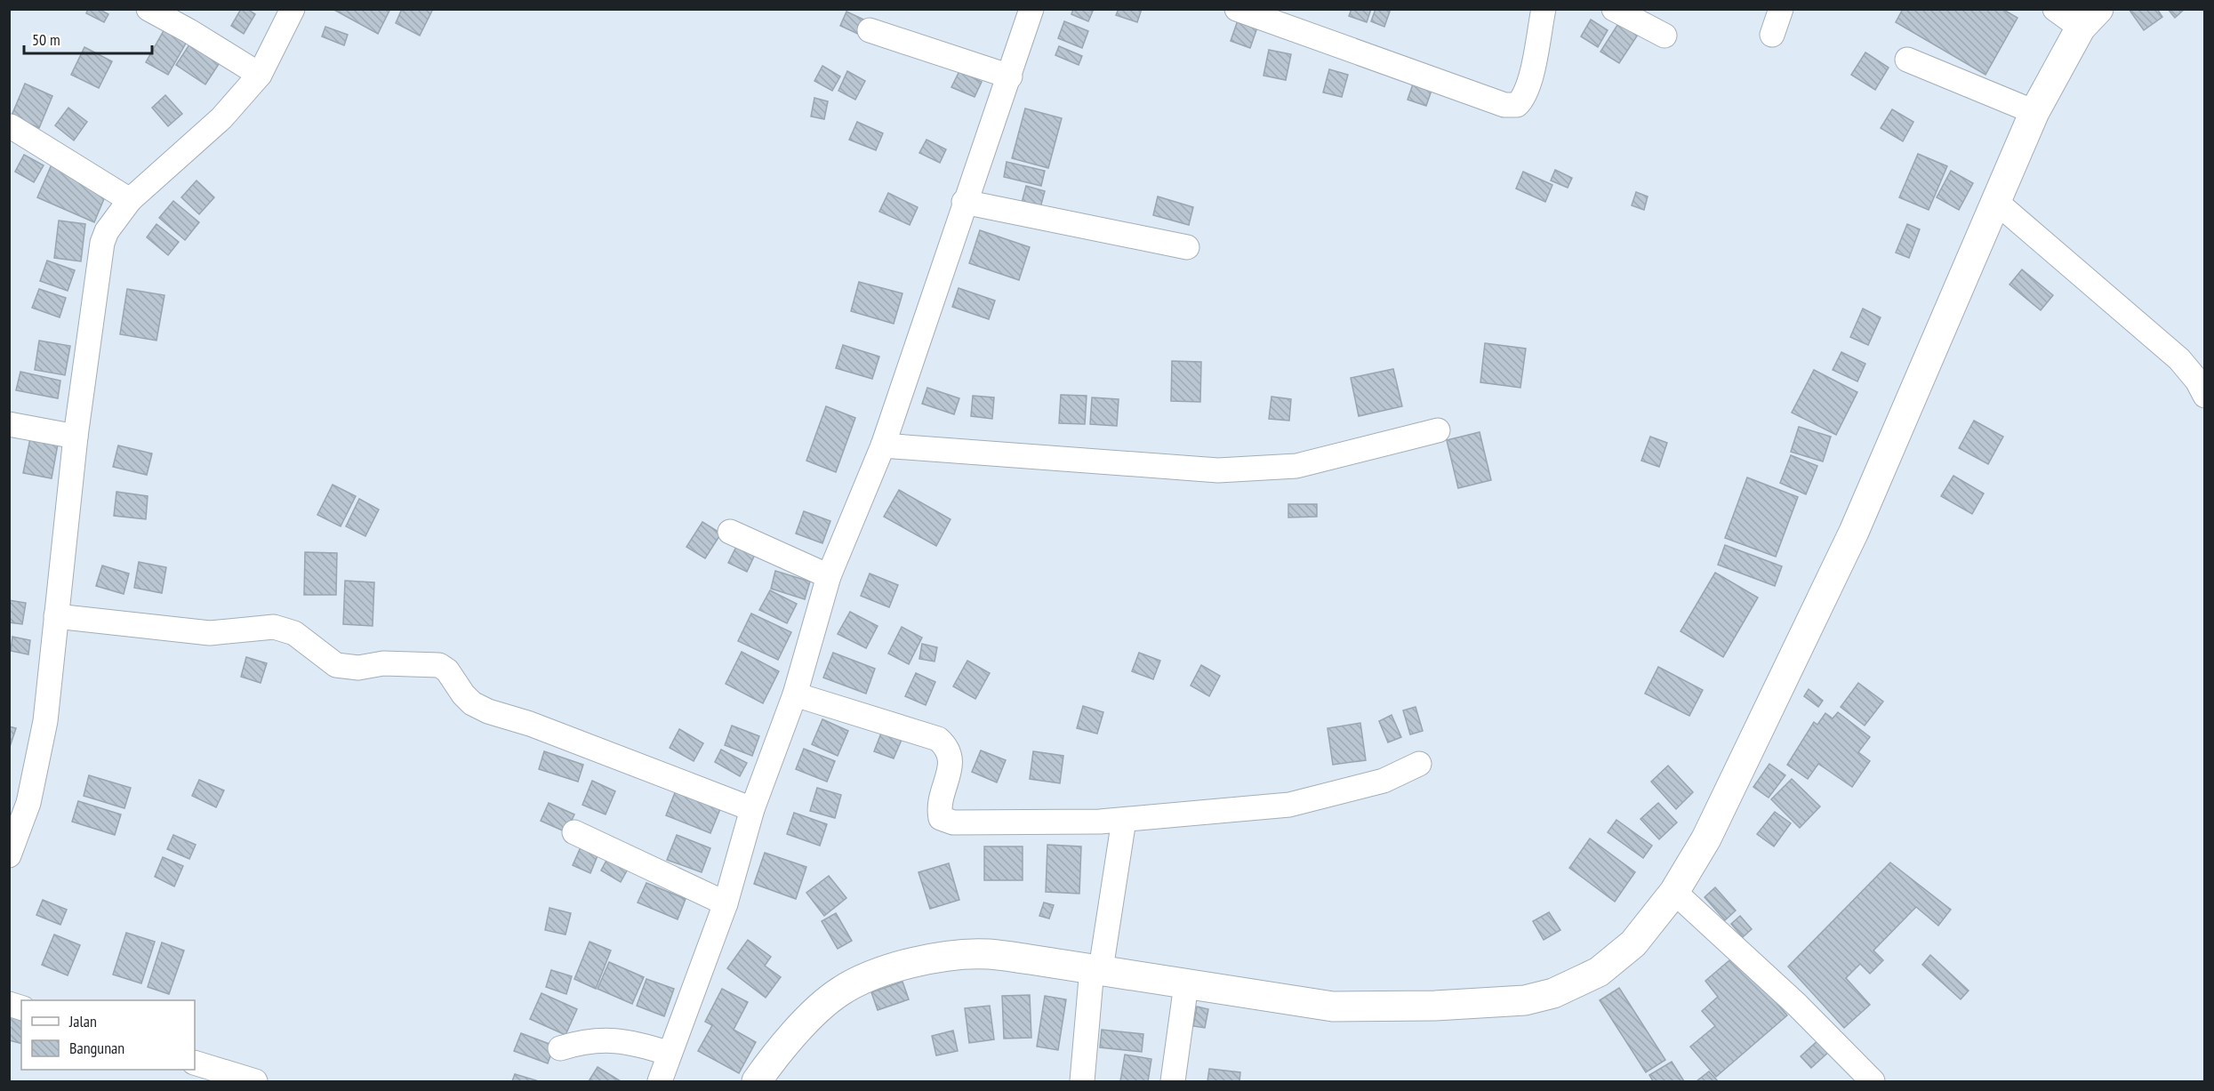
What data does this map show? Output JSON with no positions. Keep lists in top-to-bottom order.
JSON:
{
  "legend": ["Jalan", "Bangunan"],
  "scale_bar": "50 m"
}
